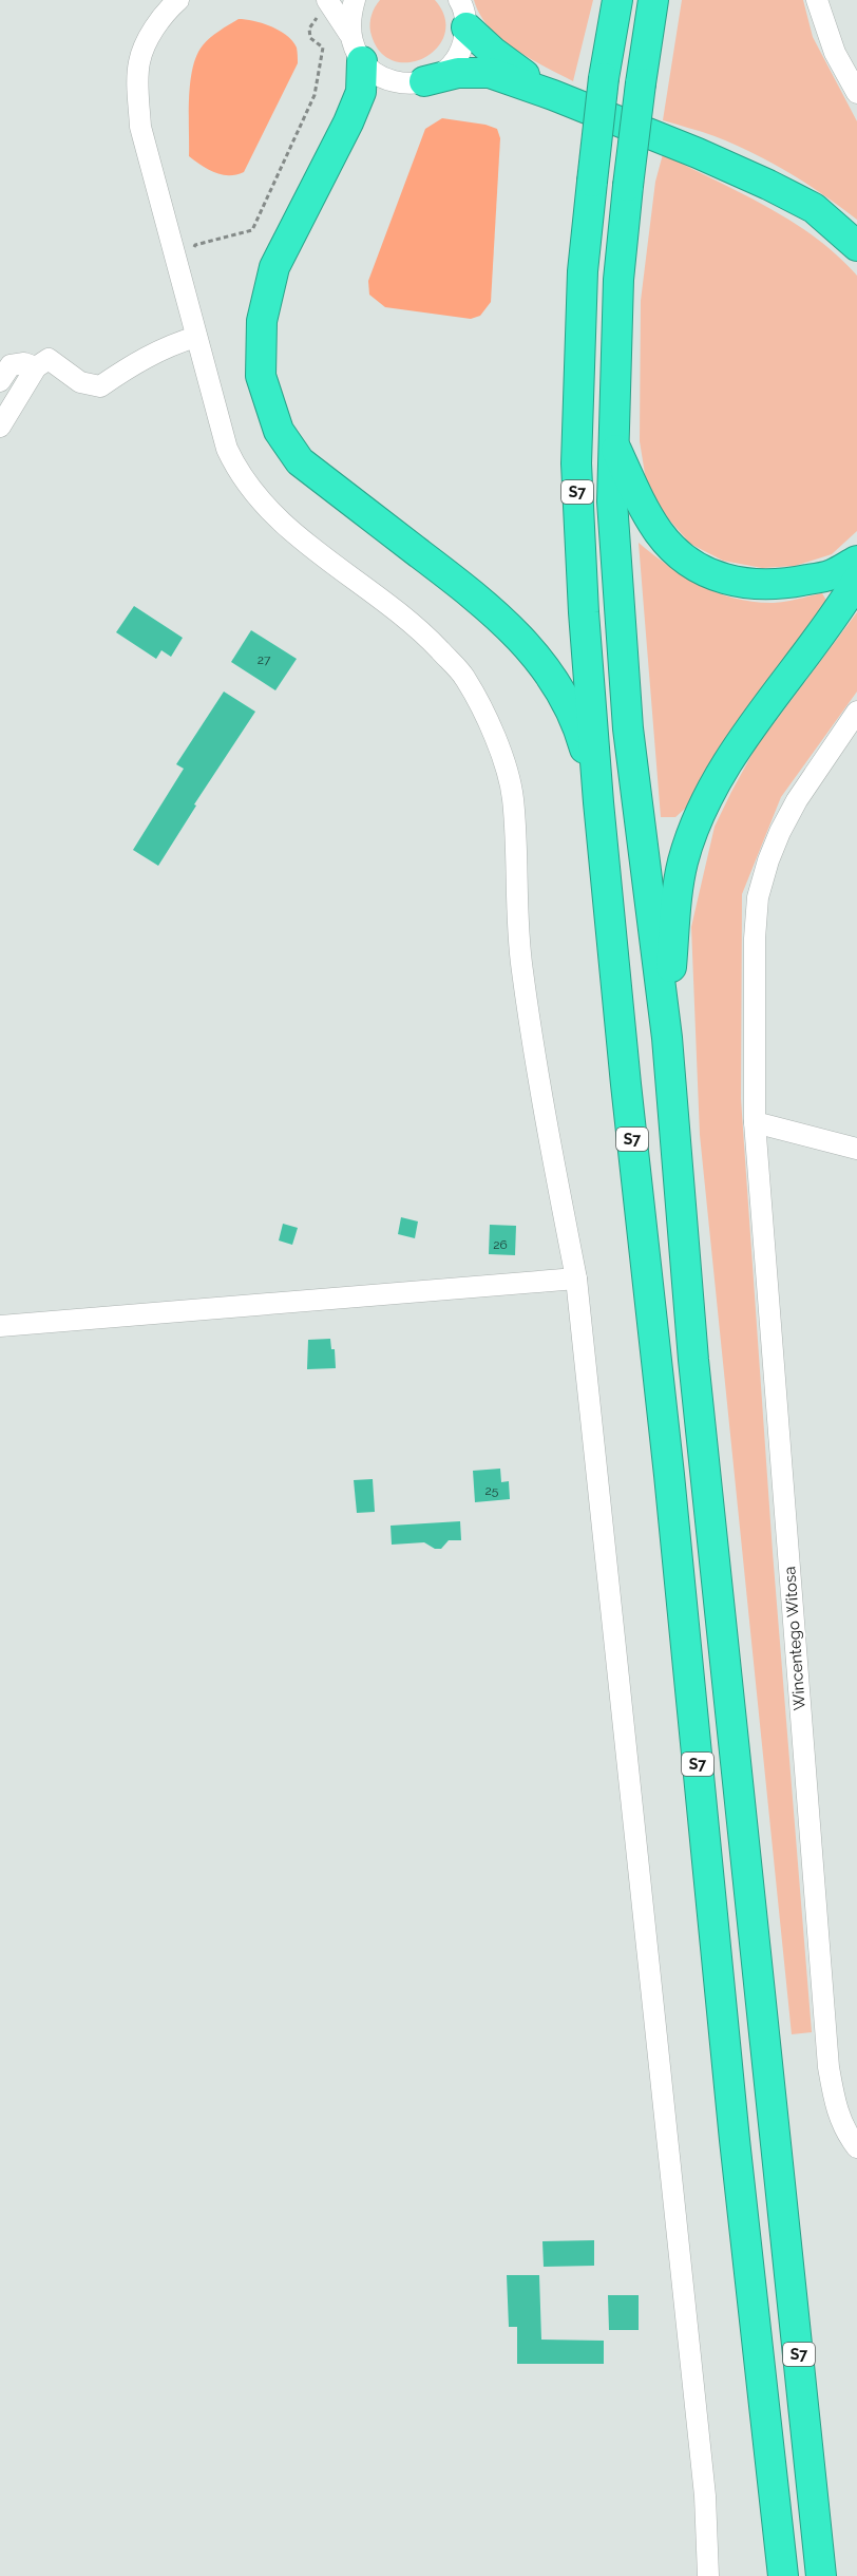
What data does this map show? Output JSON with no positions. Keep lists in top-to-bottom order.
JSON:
{
  "streets": {
    "highway": ["S7"],
    "street": ["Wincentego Witosa"]
  },
  "house_numbers": ["27", "26", "25"]
}
